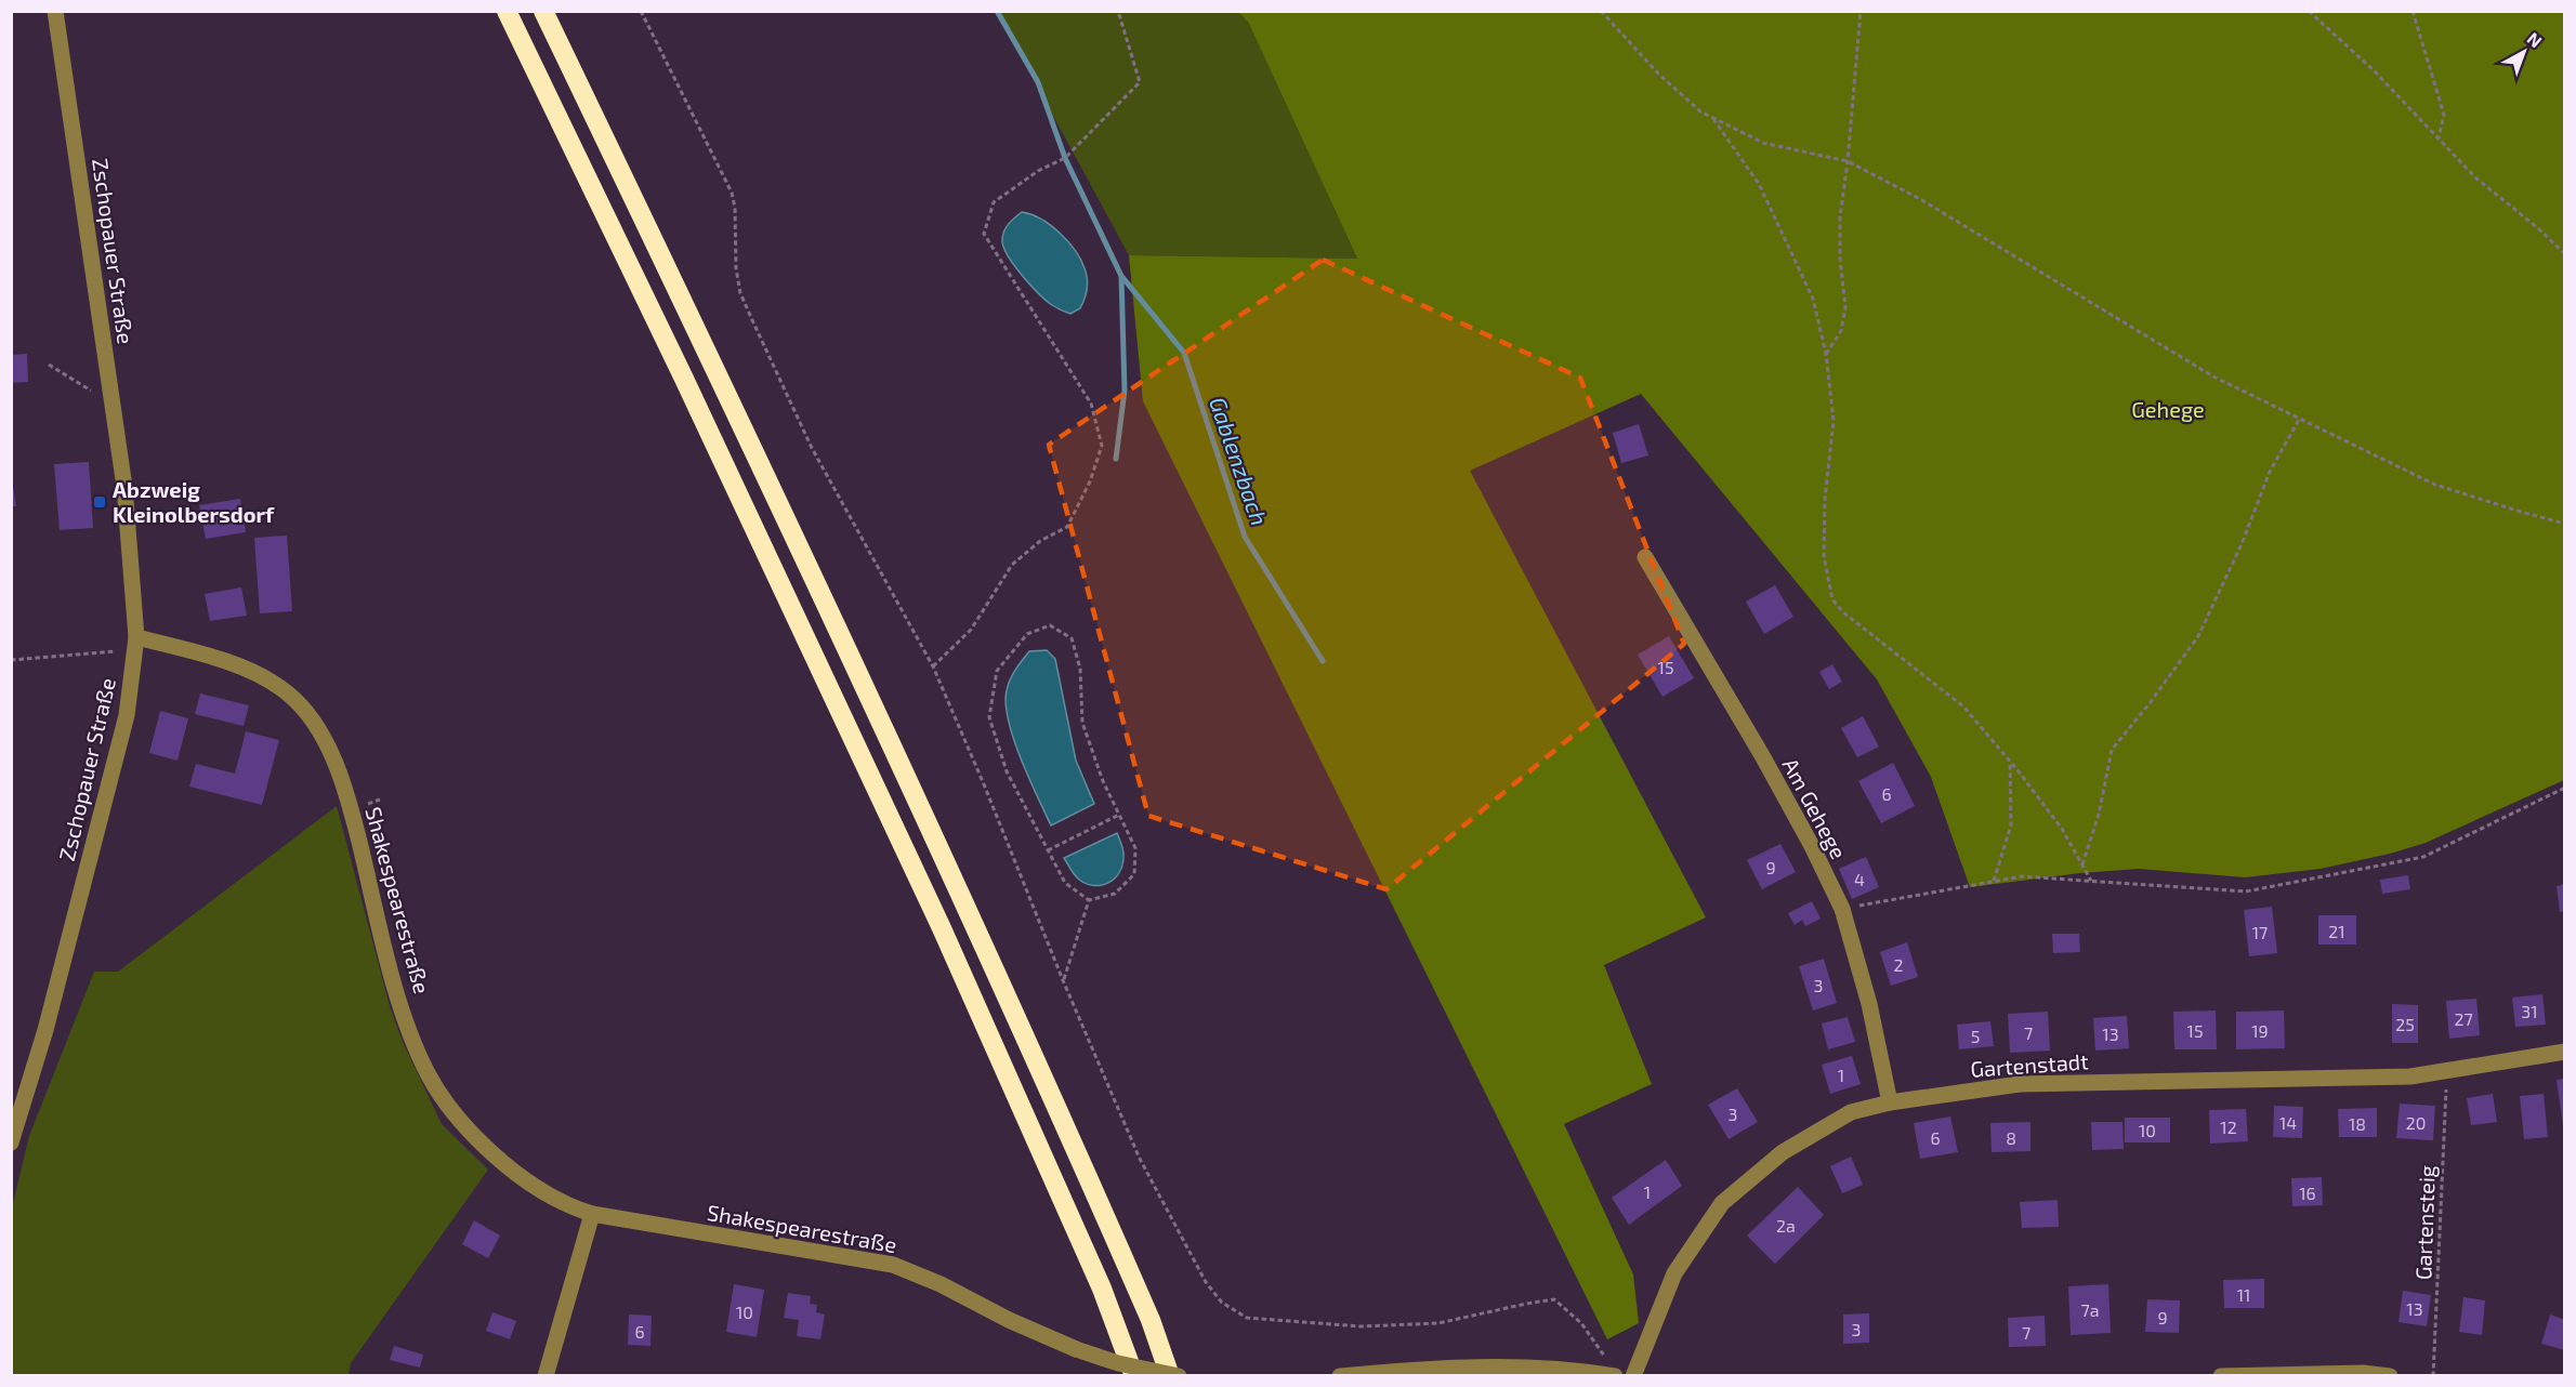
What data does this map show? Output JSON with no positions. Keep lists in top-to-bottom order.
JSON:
{
  "streets": {
    "street": [
      "Zschopauer Straße",
      "Am Gehege",
      "Shakespearestraße",
      "Gartenstadt"
    ],
    "path": ["Gartensteig"]
  },
  "crossings": [
    ["Zschopauer Straße", "Shakespearestraße"],
    ["Am Gehege", "Gartenstadt"],
    ["Gartenstadt", "Gartensteig"]
  ],
  "water": ["Gablenzbach"],
  "parks": ["Gehege"],
  "places": {
    "transit": ["Abzweig Kleinolbersdorf"]
  },
  "house_numbers": [
    "15",
    "6",
    "9",
    "4",
    "21",
    "17",
    "2",
    "3",
    "31",
    "27",
    "25",
    "15",
    "19",
    "7",
    "13",
    "5",
    "1",
    "3",
    "14",
    "20",
    "18",
    "12",
    "10",
    "6",
    "8",
    "1",
    "16",
    "2a",
    "11",
    "13",
    "7a",
    "10",
    "9",
    "3",
    "6",
    "7"
  ],
  "north": "top right"
}
